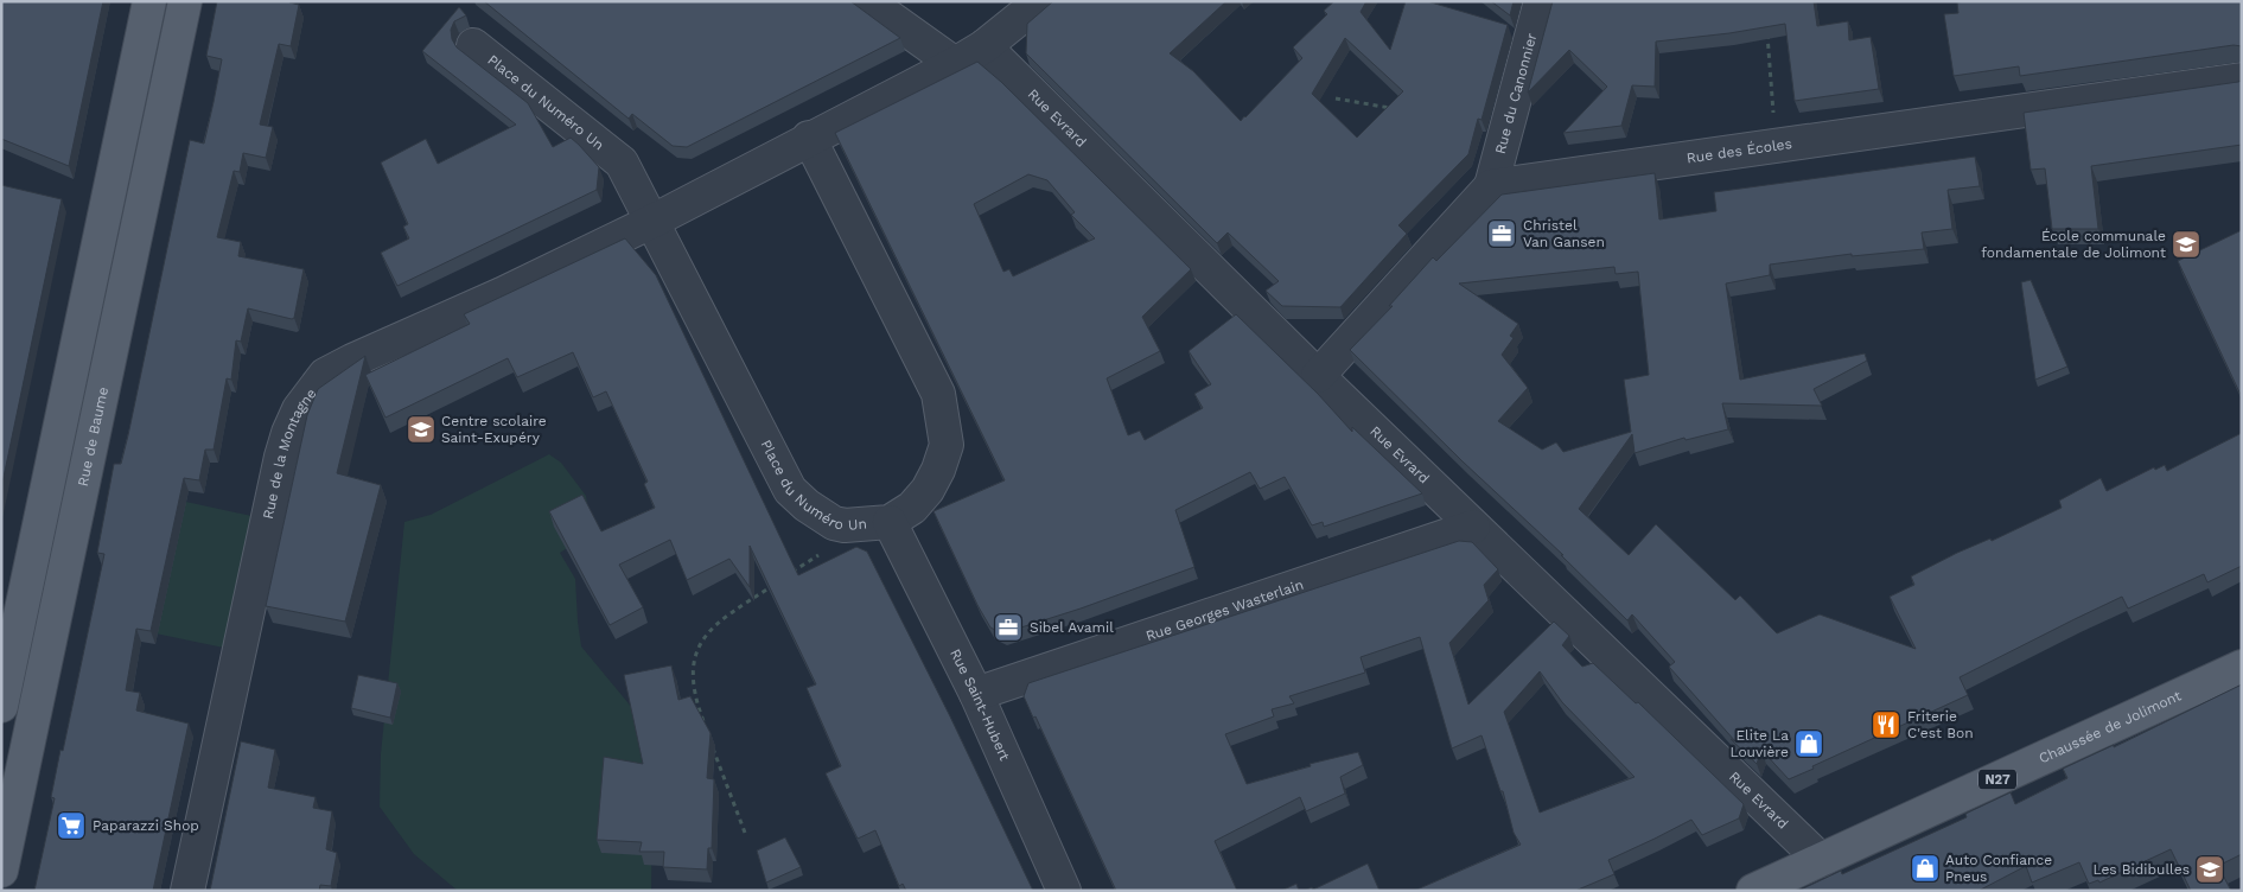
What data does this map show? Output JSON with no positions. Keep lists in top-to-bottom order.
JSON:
{
  "streets": {
    "main road": ["Rue de Baume", "Chaussée de Jolimont", "N27"],
    "street": [
      "Rue du Canonnier",
      "Place du Numéro Un",
      "Rue Evrard",
      "Rue des Écoles",
      "Rue de la Montagne",
      "Rue Georges Wasterlain",
      "Rue Saint-Hubert"
    ]
  },
  "crossings": [
    ["Rue du Canonnier", "Rue des Écoles"],
    ["Place du Numéro Un", "Rue de la Montagne"],
    ["Place du Numéro Un", "Rue Saint-Hubert"],
    ["Rue Evrard", "Rue Georges Wasterlain"],
    ["Rue Evrard", "Chaussée de Jolimont"],
    ["Rue Georges Wasterlain", "Rue Saint-Hubert"]
  ],
  "places": {
    "office": ["Christel Van Gansen", "Sibel Avamil"],
    "school or university": ["École communale fondamentale de Jolimont", "Centre scolaire Saint-Exupéry", "Les Bidibulles"],
    "restaurant": ["Friterie C'est Bon"],
    "shop": ["Elite La Louvière", "Auto Confiance Pneus"],
    "supermarket": ["Paparazzi Shop"]
  }
}
